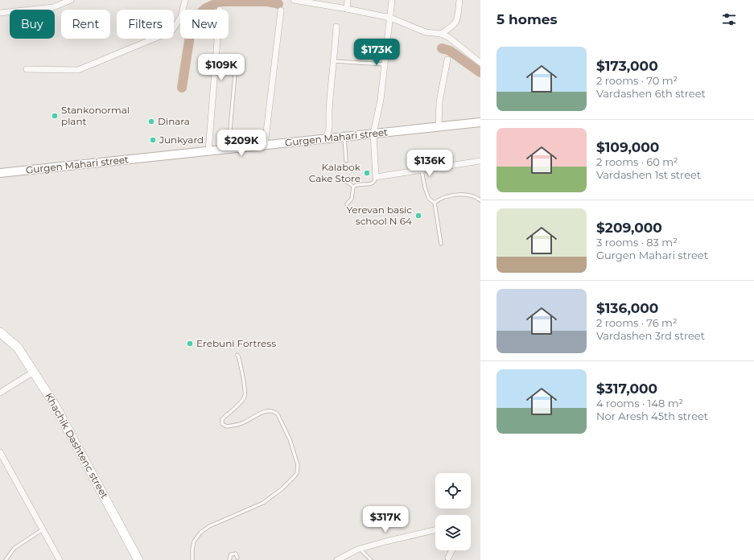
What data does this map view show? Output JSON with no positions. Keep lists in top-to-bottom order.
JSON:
{
  "streets": {
    "main road": ["Gurgen Mahari street", "Khachik Dashtenc street"]
  },
  "places": [
    "Stankonormal plant",
    "Dinara",
    "Junkyard",
    "Kalabok Cake Store",
    "Yerevan basic school N 64",
    "Erebuni Fortress"
  ],
  "page": {
    "heading": "5 homes",
    "chip": [
      "Buy",
      "Rent",
      "Filters",
      "New"
    ],
    "price": [
      "$173K",
      "$109K",
      "$209K",
      "$136K",
      "$317K"
    ],
    "list": [
      {
        "name": "$173,000",
        "note": "2 rooms · 70 m² · Vardashen 6th street"
      },
      {
        "name": "$109,000",
        "note": "2 rooms · 60 m² · Vardashen 1st street"
      },
      {
        "name": "$209,000",
        "note": "3 rooms · 83 m² · Gurgen Mahari street"
      },
      {
        "name": "$136,000",
        "note": "2 rooms · 76 m² · Vardashen 3rd street"
      },
      {
        "name": "$317,000",
        "note": "4 rooms · 148 m² · Nor Aresh 45th street"
      }
    ]
  }
}
